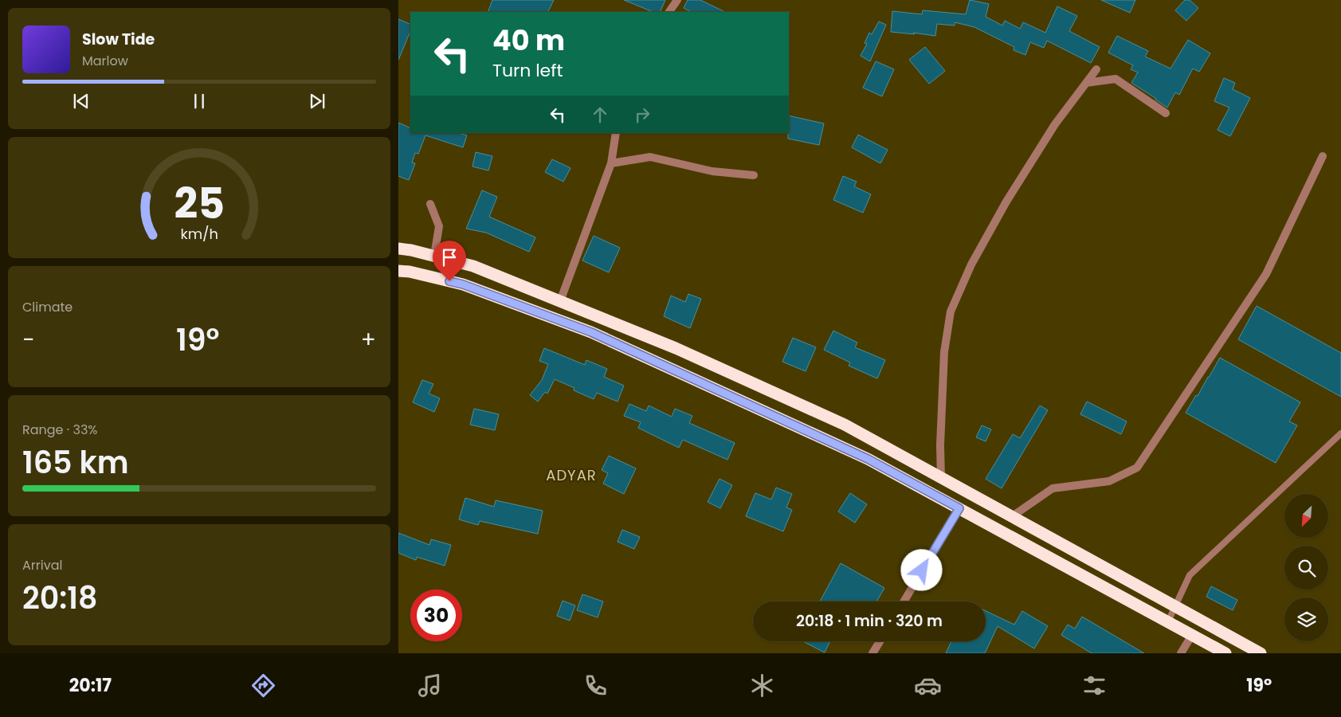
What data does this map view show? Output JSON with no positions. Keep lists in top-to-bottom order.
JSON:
{
  "districts": ["ADYAR"],
  "north": "bottom left",
  "page": {
    "turn": ["40 m", "Turn left"],
    "song": ["Slow Tide", "Marlow"],
    "tile": [
      "Climate",
      ["Range · 33%", "165 km"],
      ["Arrival", "20:18"]
    ],
    "heat": ["−", "19°", "+"],
    "limit": "30",
    "trip": "20:18 · 1 min · 320 m",
    "tabs": ["20:17", "19°"],
    "gauge": ["25", "km/h"]
  }
}
